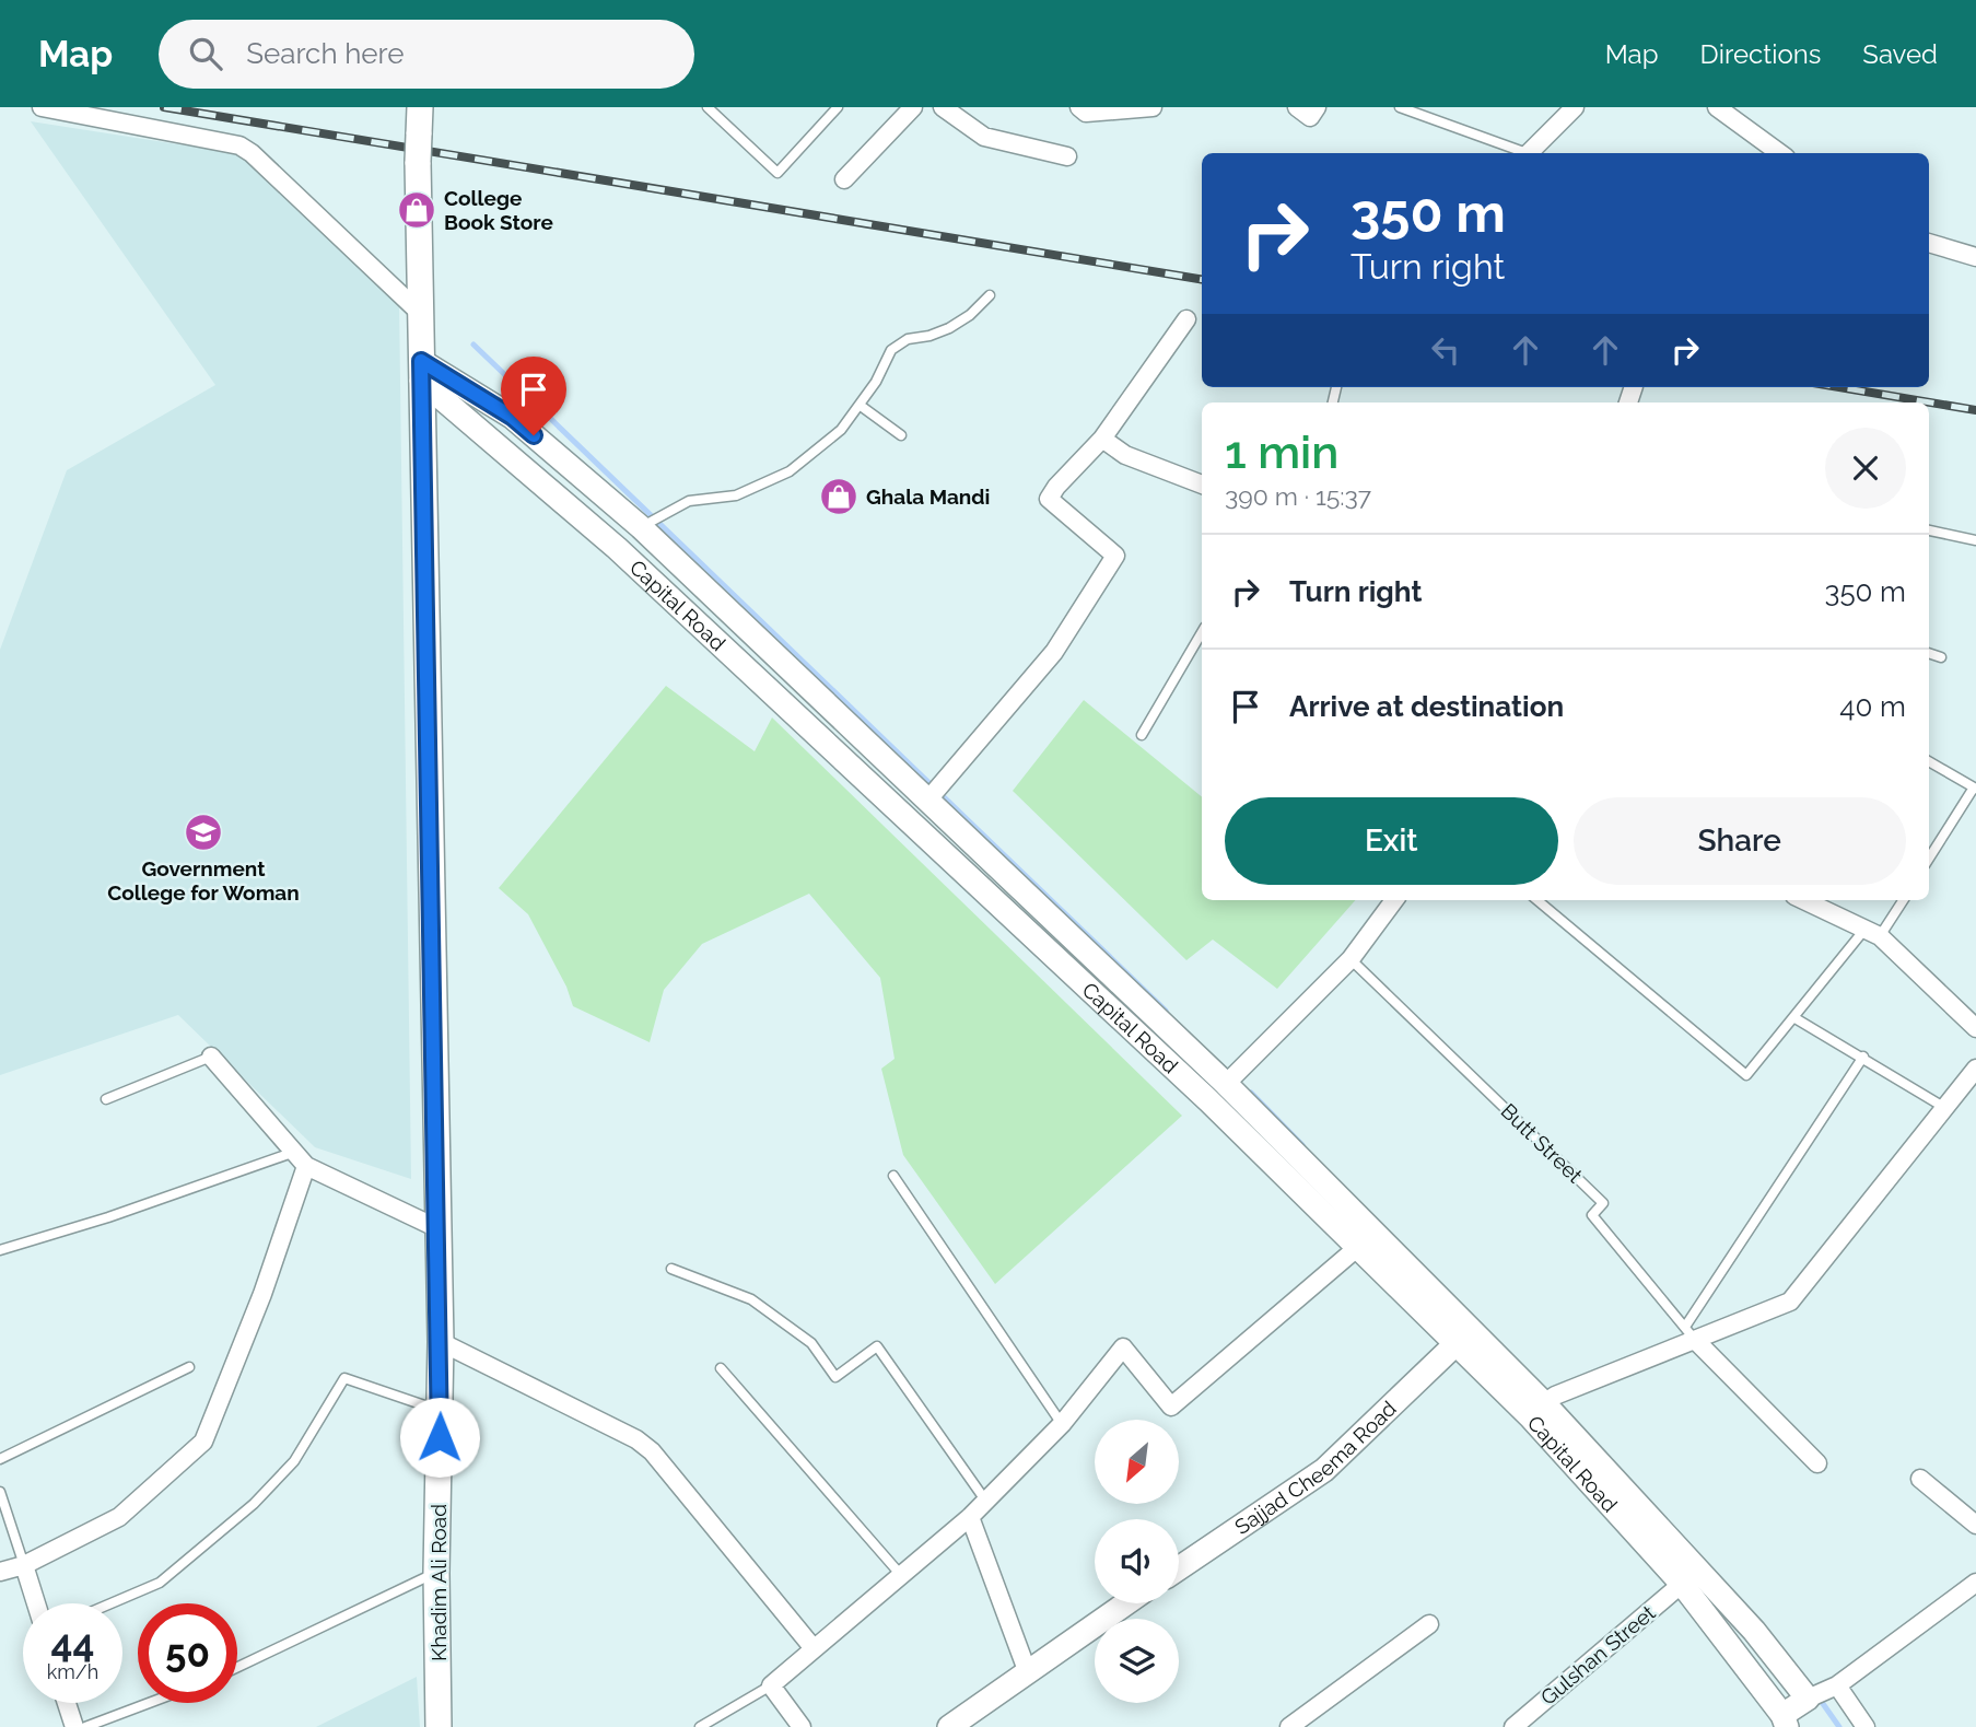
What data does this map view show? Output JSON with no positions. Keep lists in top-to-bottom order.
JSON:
{
  "streets": {
    "main road": ["Khadim Ali Road"],
    "street": ["Capital Road", "Sajjad Cheema Road", "Gulshan Street"],
    "lane": ["Butt Street"]
  },
  "crossings": [
    ["Capital Road", "Sajjad Cheema Road"],
    ["Capital Road", "Khadim Ali Road"],
    ["Capital Road", "Gulshan Street"]
  ],
  "places": {
    "shop": ["College Book Store", "Ghala Mandi"],
    "school or university": ["Government College for Woman"]
  },
  "north": "bottom left",
  "page": {
    "header": "Map",
    "search": "Search here",
    "nav": ["Map", "Directions", "Saved"],
    "turn": ["350 m", "Turn right"],
    "heading": ["1 min", "390 m · 15:37"],
    "list": [
      {
        "name": "Turn right",
        "value": "350 m"
      },
      {
        "name": "Arrive at destination",
        "value": "40 m"
      }
    ],
    "buttons": ["Exit", "Share"],
    "speed": "44 km/h",
    "limit": "50"
  }
}
